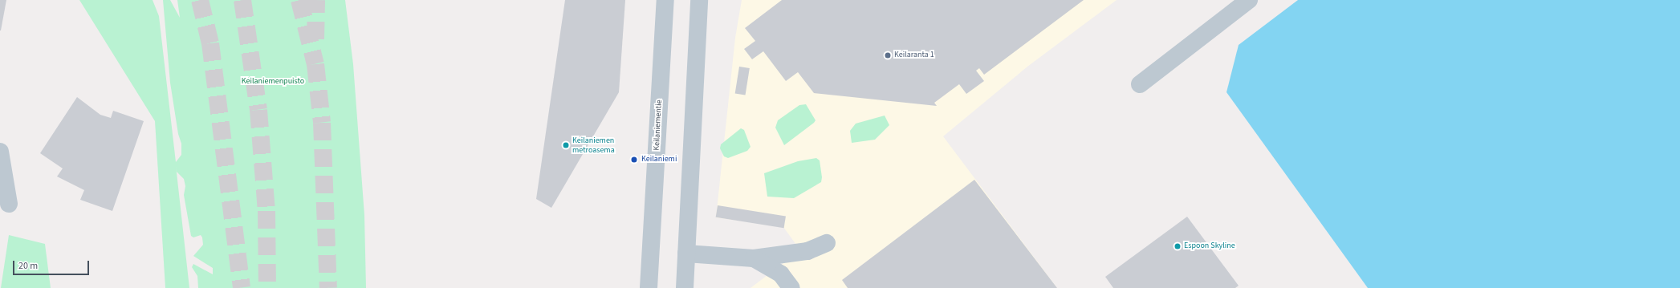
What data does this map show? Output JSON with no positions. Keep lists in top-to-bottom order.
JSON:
{
  "streets": {
    "street": ["Keilaniementie"]
  },
  "parks": ["Keilaniemenpuisto"],
  "places": [
    "Keilaranta 1",
    "Keilaniemen metroasema",
    "Keilaniemi",
    "Espoon Skyline"
  ],
  "scale_bar": "20 m"
}
